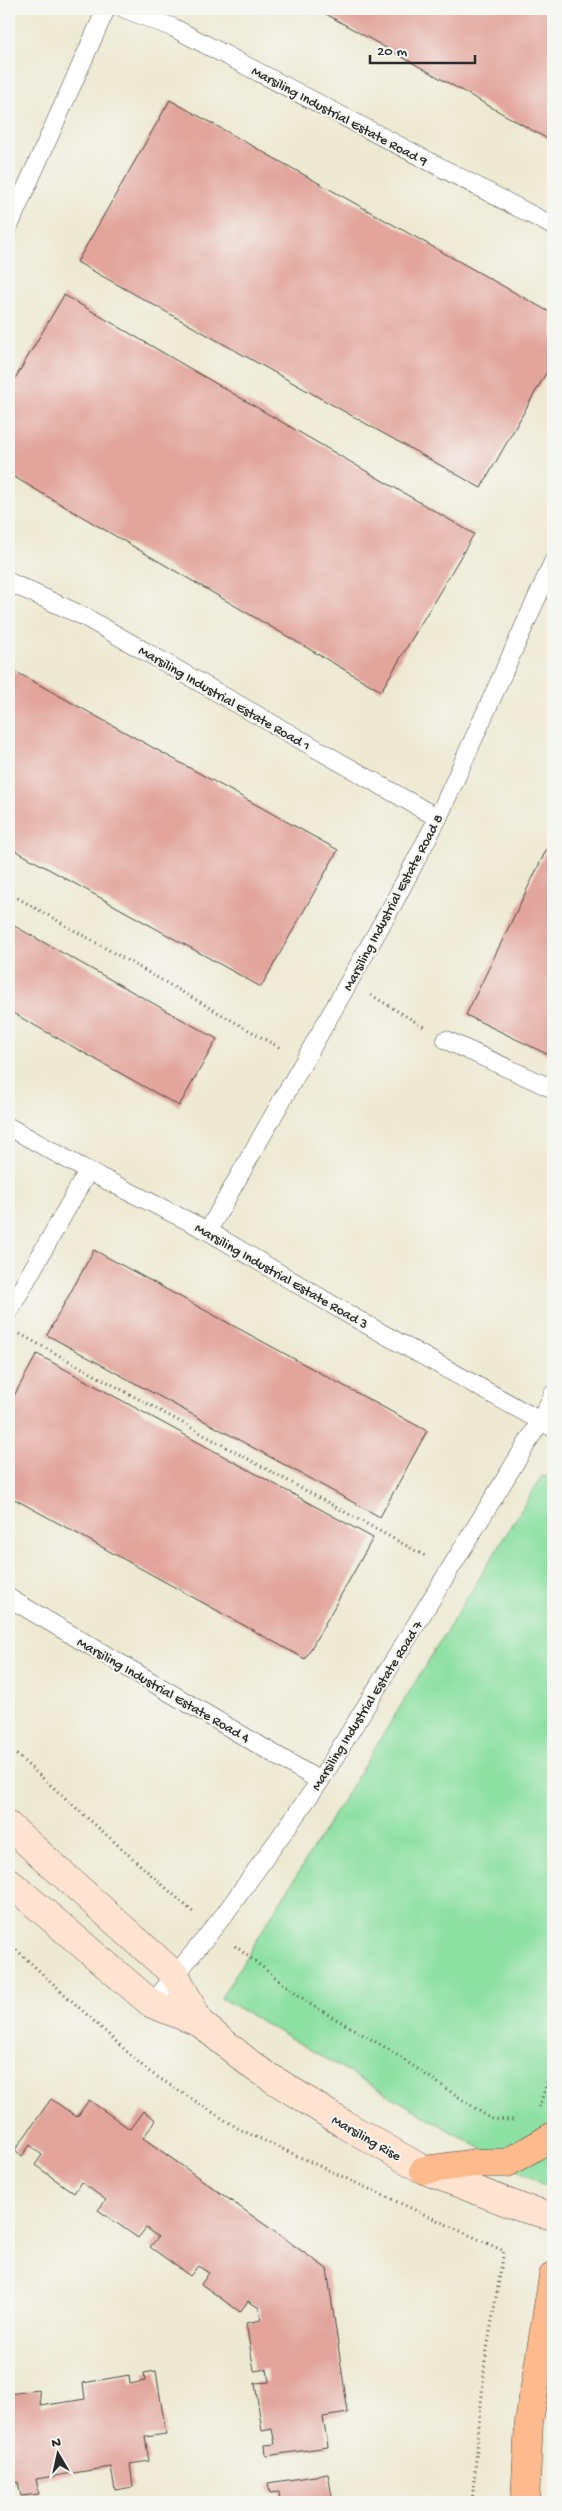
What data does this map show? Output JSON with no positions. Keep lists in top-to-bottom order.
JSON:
{
  "streets": {
    "street": ["Marsiling Rise"],
    "lane": [
      "Marsiling Industrial Estate Road 9",
      "Marsiling Industrial Estate Road 1",
      "Marsiling Industrial Estate Road 8",
      "Marsiling Industrial Estate Road 3",
      "Marsiling Industrial Estate Road 4",
      "Marsiling Industrial Estate Road 7"
    ]
  },
  "crossings": [
    ["Marsiling Industrial Estate Road 1", "Marsiling Industrial Estate Road 8"],
    ["Marsiling Industrial Estate Road 8", "Marsiling Industrial Estate Road 3"],
    ["Marsiling Industrial Estate Road 3", "Marsiling Industrial Estate Road 7"],
    ["Marsiling Industrial Estate Road 4", "Marsiling Industrial Estate Road 7"],
    ["Marsiling Industrial Estate Road 7", "Marsiling Rise"]
  ],
  "scale_bar": "20 m",
  "north": "top"
}
